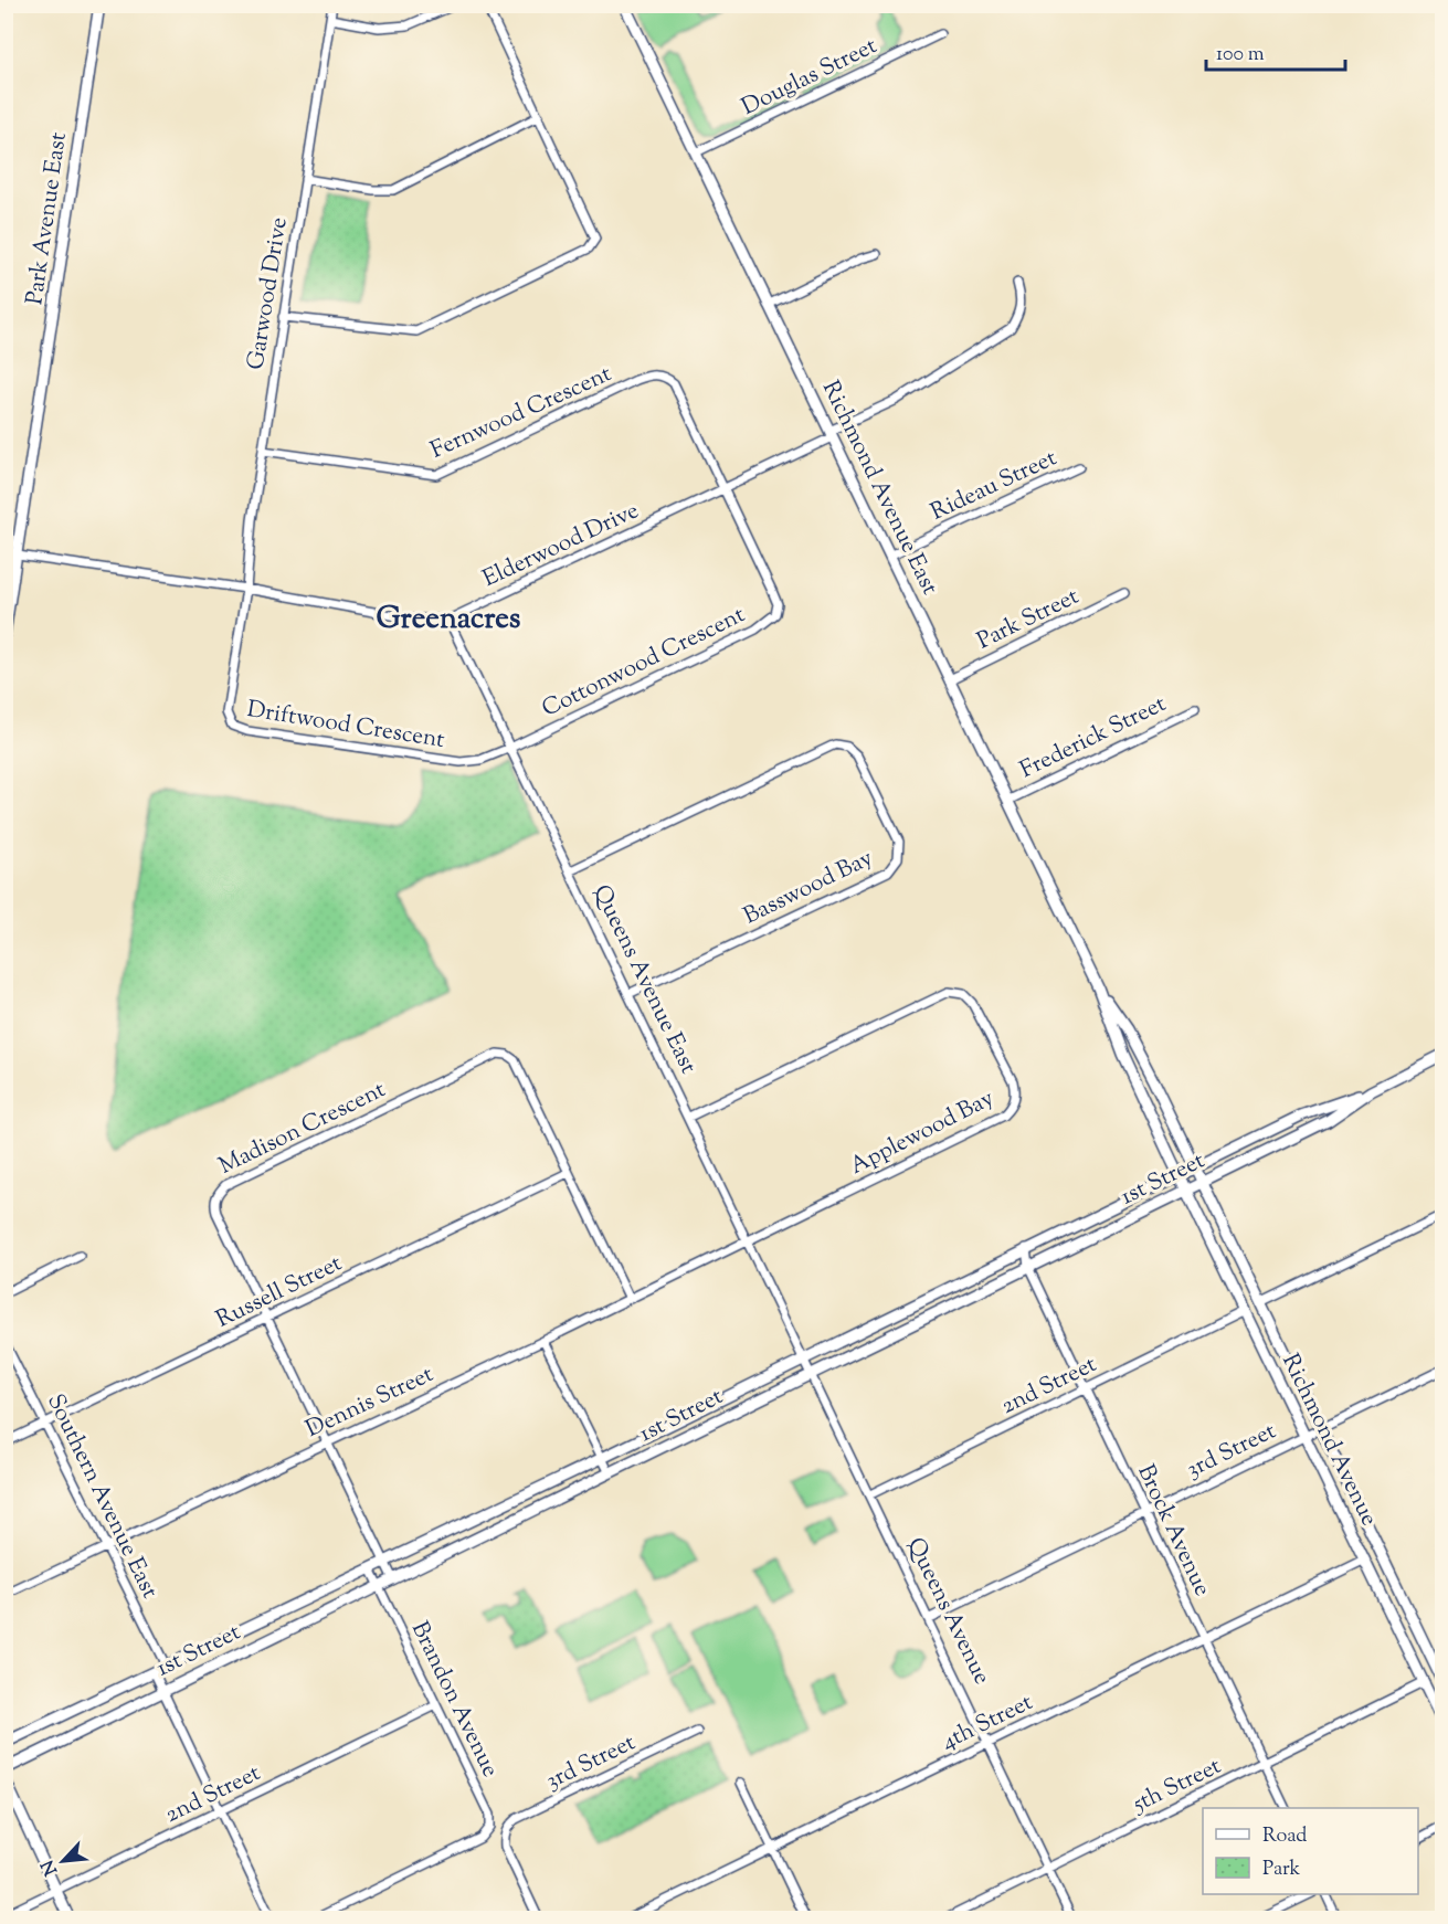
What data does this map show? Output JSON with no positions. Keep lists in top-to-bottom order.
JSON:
{
  "streets": {
    "main road": [
      "Park Avenue East",
      "Richmond Avenue East",
      "1st Street",
      "Richmond Avenue"
    ],
    "street": [
      "Douglas Street",
      "Garwood Drive",
      "Fernwood Crescent",
      "Rideau Street",
      "Elderwood Drive",
      "Park Street",
      "Cottonwood Crescent",
      "Driftwood Crescent",
      "Frederick Street",
      "Basswood Bay",
      "Queens Avenue East",
      "Madison Crescent",
      "Applewood Bay",
      "Russell Street",
      "2nd Street",
      "Dennis Street",
      "3rd Street",
      "Southern Avenue East",
      "Brock Avenue",
      "Queens Avenue",
      "Brandon Avenue",
      "4th Street",
      "5th Street"
    ]
  },
  "crossings": [
    ["Douglas Street", "Richmond Avenue East"],
    ["Park Avenue East", "Elderwood Drive"],
    ["Garwood Drive", "Fernwood Crescent"],
    ["Garwood Drive", "Elderwood Drive"],
    ["Garwood Drive", "Driftwood Crescent"],
    ["Fernwood Crescent", "Elderwood Drive"],
    ["Fernwood Crescent", "Cottonwood Crescent"],
    ["Rideau Street", "Richmond Avenue East"],
    ["Richmond Avenue East", "Elderwood Drive"],
    ["Richmond Avenue East", "Park Street"],
    ["Richmond Avenue East", "Frederick Street"],
    ["Richmond Avenue East", "1st Street"],
    ["Richmond Avenue East", "Richmond Avenue"],
    ["Elderwood Drive", "Cottonwood Crescent"],
    ["Elderwood Drive", "Driftwood Crescent"],
    ["Elderwood Drive", "Queens Avenue East"],
    ["Cottonwood Crescent", "Driftwood Crescent"],
    ["Cottonwood Crescent", "Queens Avenue East"],
    ["Driftwood Crescent", "Queens Avenue East"],
    ["Basswood Bay", "Queens Avenue East"],
    ["Queens Avenue East", "Applewood Bay"],
    ["Queens Avenue East", "1st Street"],
    ["Queens Avenue East", "Dennis Street"],
    ["Queens Avenue East", "Queens Avenue"],
    ["Madison Crescent", "1st Street"],
    ["Madison Crescent", "Russell Street"],
    ["Madison Crescent", "Dennis Street"],
    ["Applewood Bay", "Dennis Street"],
    ["1st Street", "Richmond Avenue"],
    ["1st Street", "Southern Avenue East"],
    ["1st Street", "Brock Avenue"],
    ["1st Street", "Queens Avenue"],
    ["1st Street", "Brandon Avenue"],
    ["Russell Street", "Southern Avenue East"],
    ["2nd Street", "Richmond Avenue"],
    ["2nd Street", "Brock Avenue"],
    ["2nd Street", "Queens Avenue"],
    ["2nd Street", "Brandon Avenue"],
    ["Dennis Street", "Southern Avenue East"],
    ["Richmond Avenue", "3rd Street"],
    ["Richmond Avenue", "4th Street"],
    ["Richmond Avenue", "5th Street"],
    ["3rd Street", "Brock Avenue"],
    ["3rd Street", "Queens Avenue"],
    ["Brock Avenue", "4th Street"],
    ["Brock Avenue", "5th Street"],
    ["Queens Avenue", "4th Street"],
    ["Queens Avenue", "5th Street"]
  ],
  "districts": ["Greenacres"],
  "legend": ["Road", "Park"],
  "scale_bar": "100 m",
  "north": "bottom left"
}
